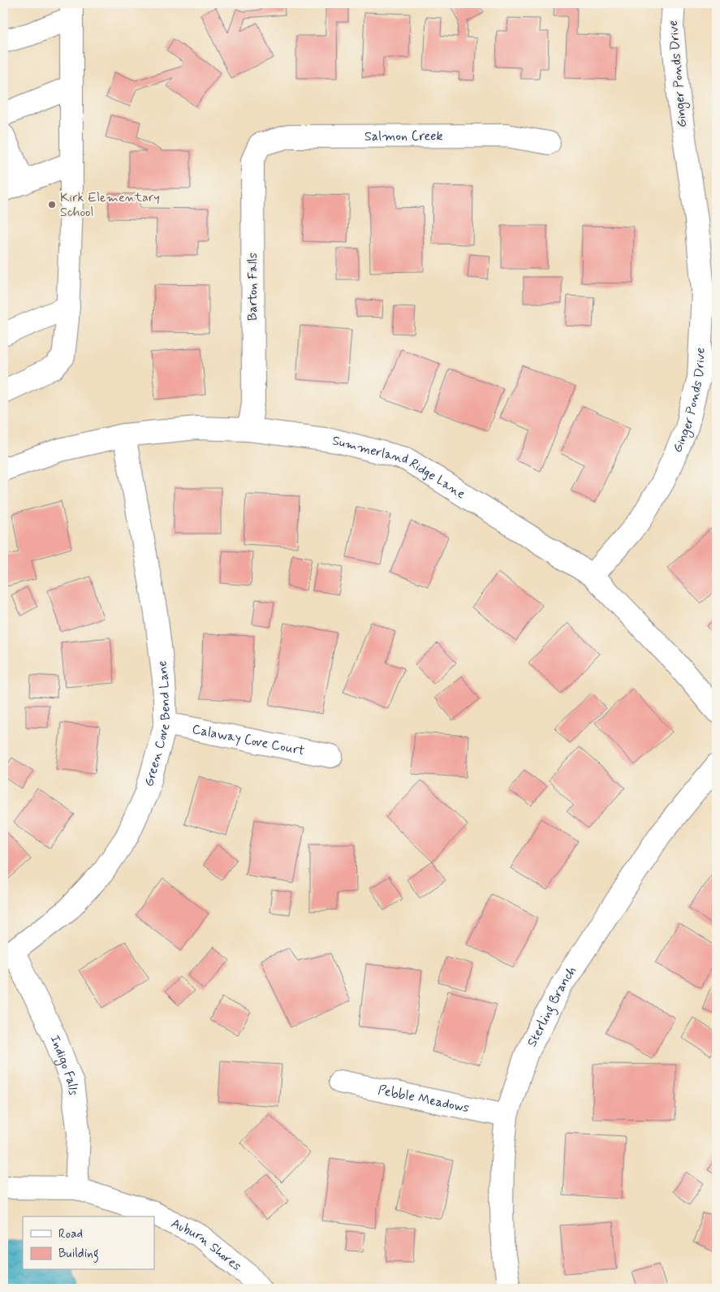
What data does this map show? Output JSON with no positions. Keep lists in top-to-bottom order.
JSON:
{
  "streets": {
    "street": [
      "Ginger Ponds Drive",
      "Salmon Creek",
      "Barton Falls",
      "Summerland Ridge Lane",
      "Green Cove Bend Lane",
      "Calaway Cove Court",
      "Sterling Branch",
      "Indigo Falls",
      "Pebble Meadows",
      "Auburn Shores"
    ]
  },
  "crossings": [
    ["Ginger Ponds Drive", "Summerland Ridge Lane"],
    ["Salmon Creek", "Barton Falls"],
    ["Barton Falls", "Summerland Ridge Lane"],
    ["Summerland Ridge Lane", "Green Cove Bend Lane"],
    ["Green Cove Bend Lane", "Calaway Cove Court"],
    ["Green Cove Bend Lane", "Indigo Falls"],
    ["Sterling Branch", "Pebble Meadows"],
    ["Indigo Falls", "Auburn Shores"]
  ],
  "places": ["Kirk Elementary School"],
  "legend": ["Road", "Building"]
}
